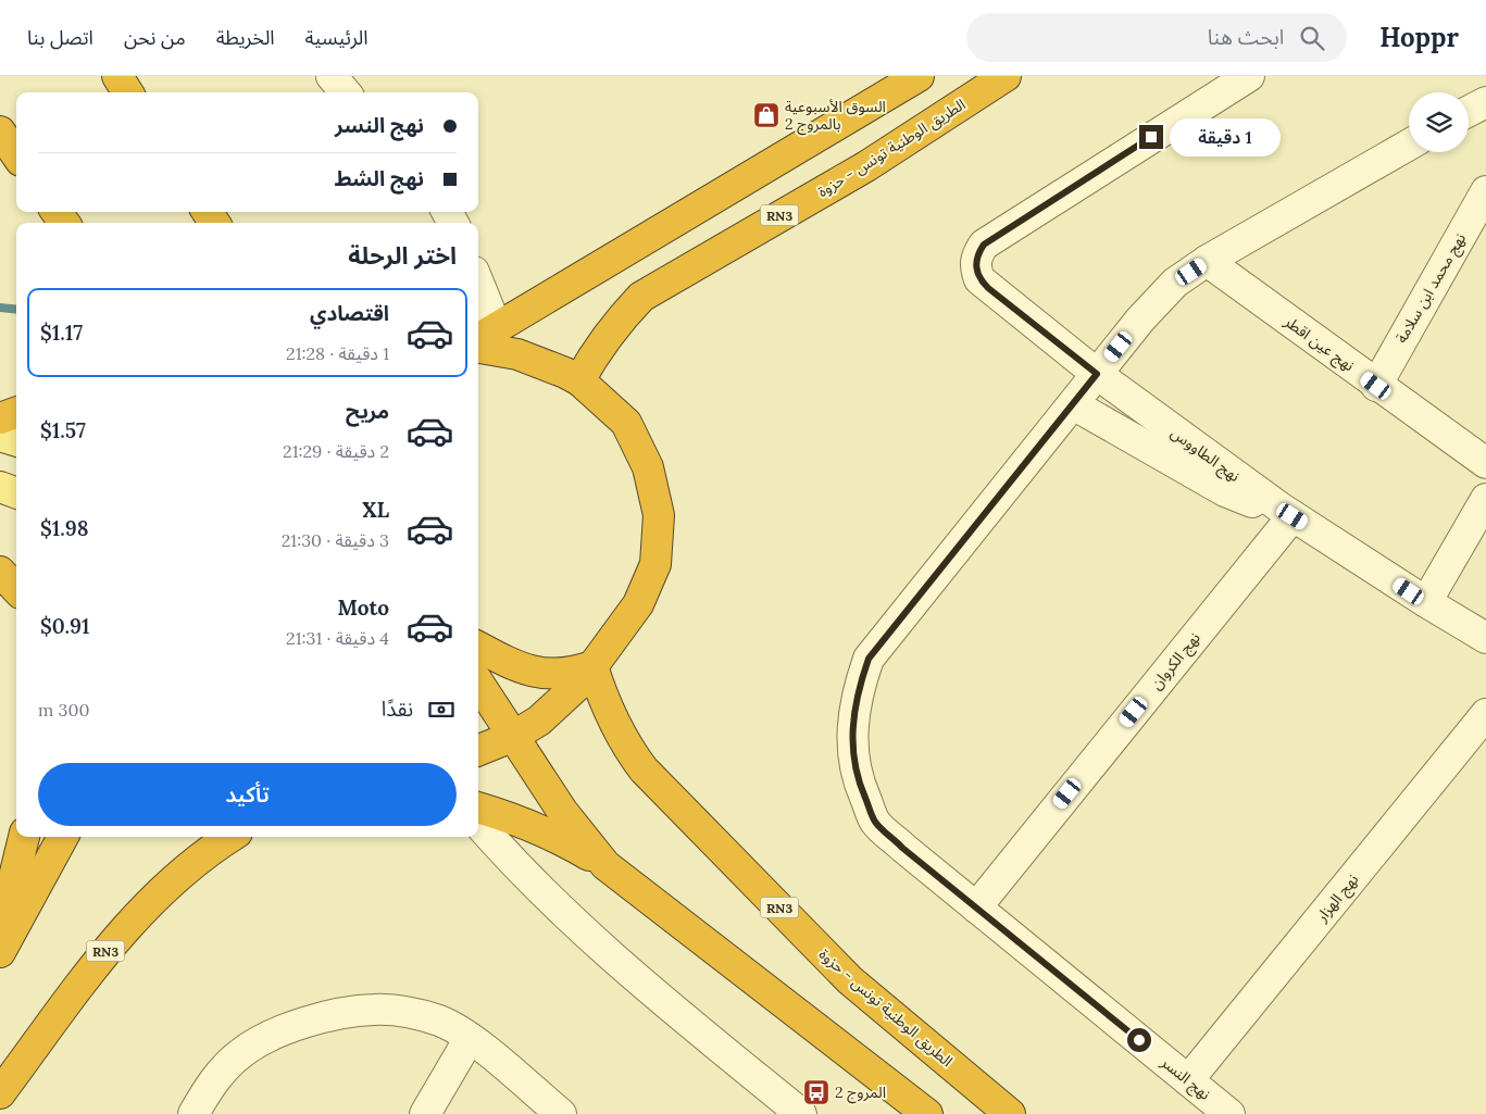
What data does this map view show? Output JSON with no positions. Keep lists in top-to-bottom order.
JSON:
{
  "streets": {
    "highway": ["الطريق الوطنية تونس - حزوة", "RN3"],
    "street": [
      "نهج محمد ابن سلامة",
      "نهج عين اقطر",
      "نهج الطاووس",
      "نهج الكروان",
      "نهج الهزار",
      "نهج النسر"
    ]
  },
  "crossings": [
    ["نهج محمد ابن سلامة", "نهج عين اقطر"],
    ["نهج عين اقطر", "نهج النسر"],
    ["نهج الطاووس", "نهج الكروان"],
    ["نهج الطاووس", "نهج النسر"],
    ["نهج الكروان", "نهج النسر"],
    ["نهج الهزار", "نهج النسر"]
  ],
  "places": {
    "shop": ["السوق الأسبوعية بالمروج 2"],
    "bus stop": ["المروج 2"]
  },
  "page": {
    "header": "Hoppr",
    "search": "ابحث هنا",
    "nav": [
      "الرئيسية",
      "الخريطة",
      "من نحن",
      "اتصل بنا"
    ],
    "banner": ["نهج النسر", "نهج الشط"],
    "bubble": "1 دقيقة",
    "heading": "اختر الرحلة",
    "list": [
      {
        "name": "اقتصادي",
        "note": "1 دقيقة · 21:28",
        "value": "$1.17"
      },
      {
        "name": "مريح",
        "note": "2 دقيقة · 21:29",
        "value": "$1.57"
      },
      {
        "name": "XL",
        "note": "3 دقيقة · 21:30",
        "value": "$1.98"
      },
      {
        "name": "Moto",
        "note": "4 دقيقة · 21:31",
        "value": "$0.91"
      }
    ],
    "pay": ["نقدًا", "300 m"],
    "buttons": "تأكيد"
  }
}
